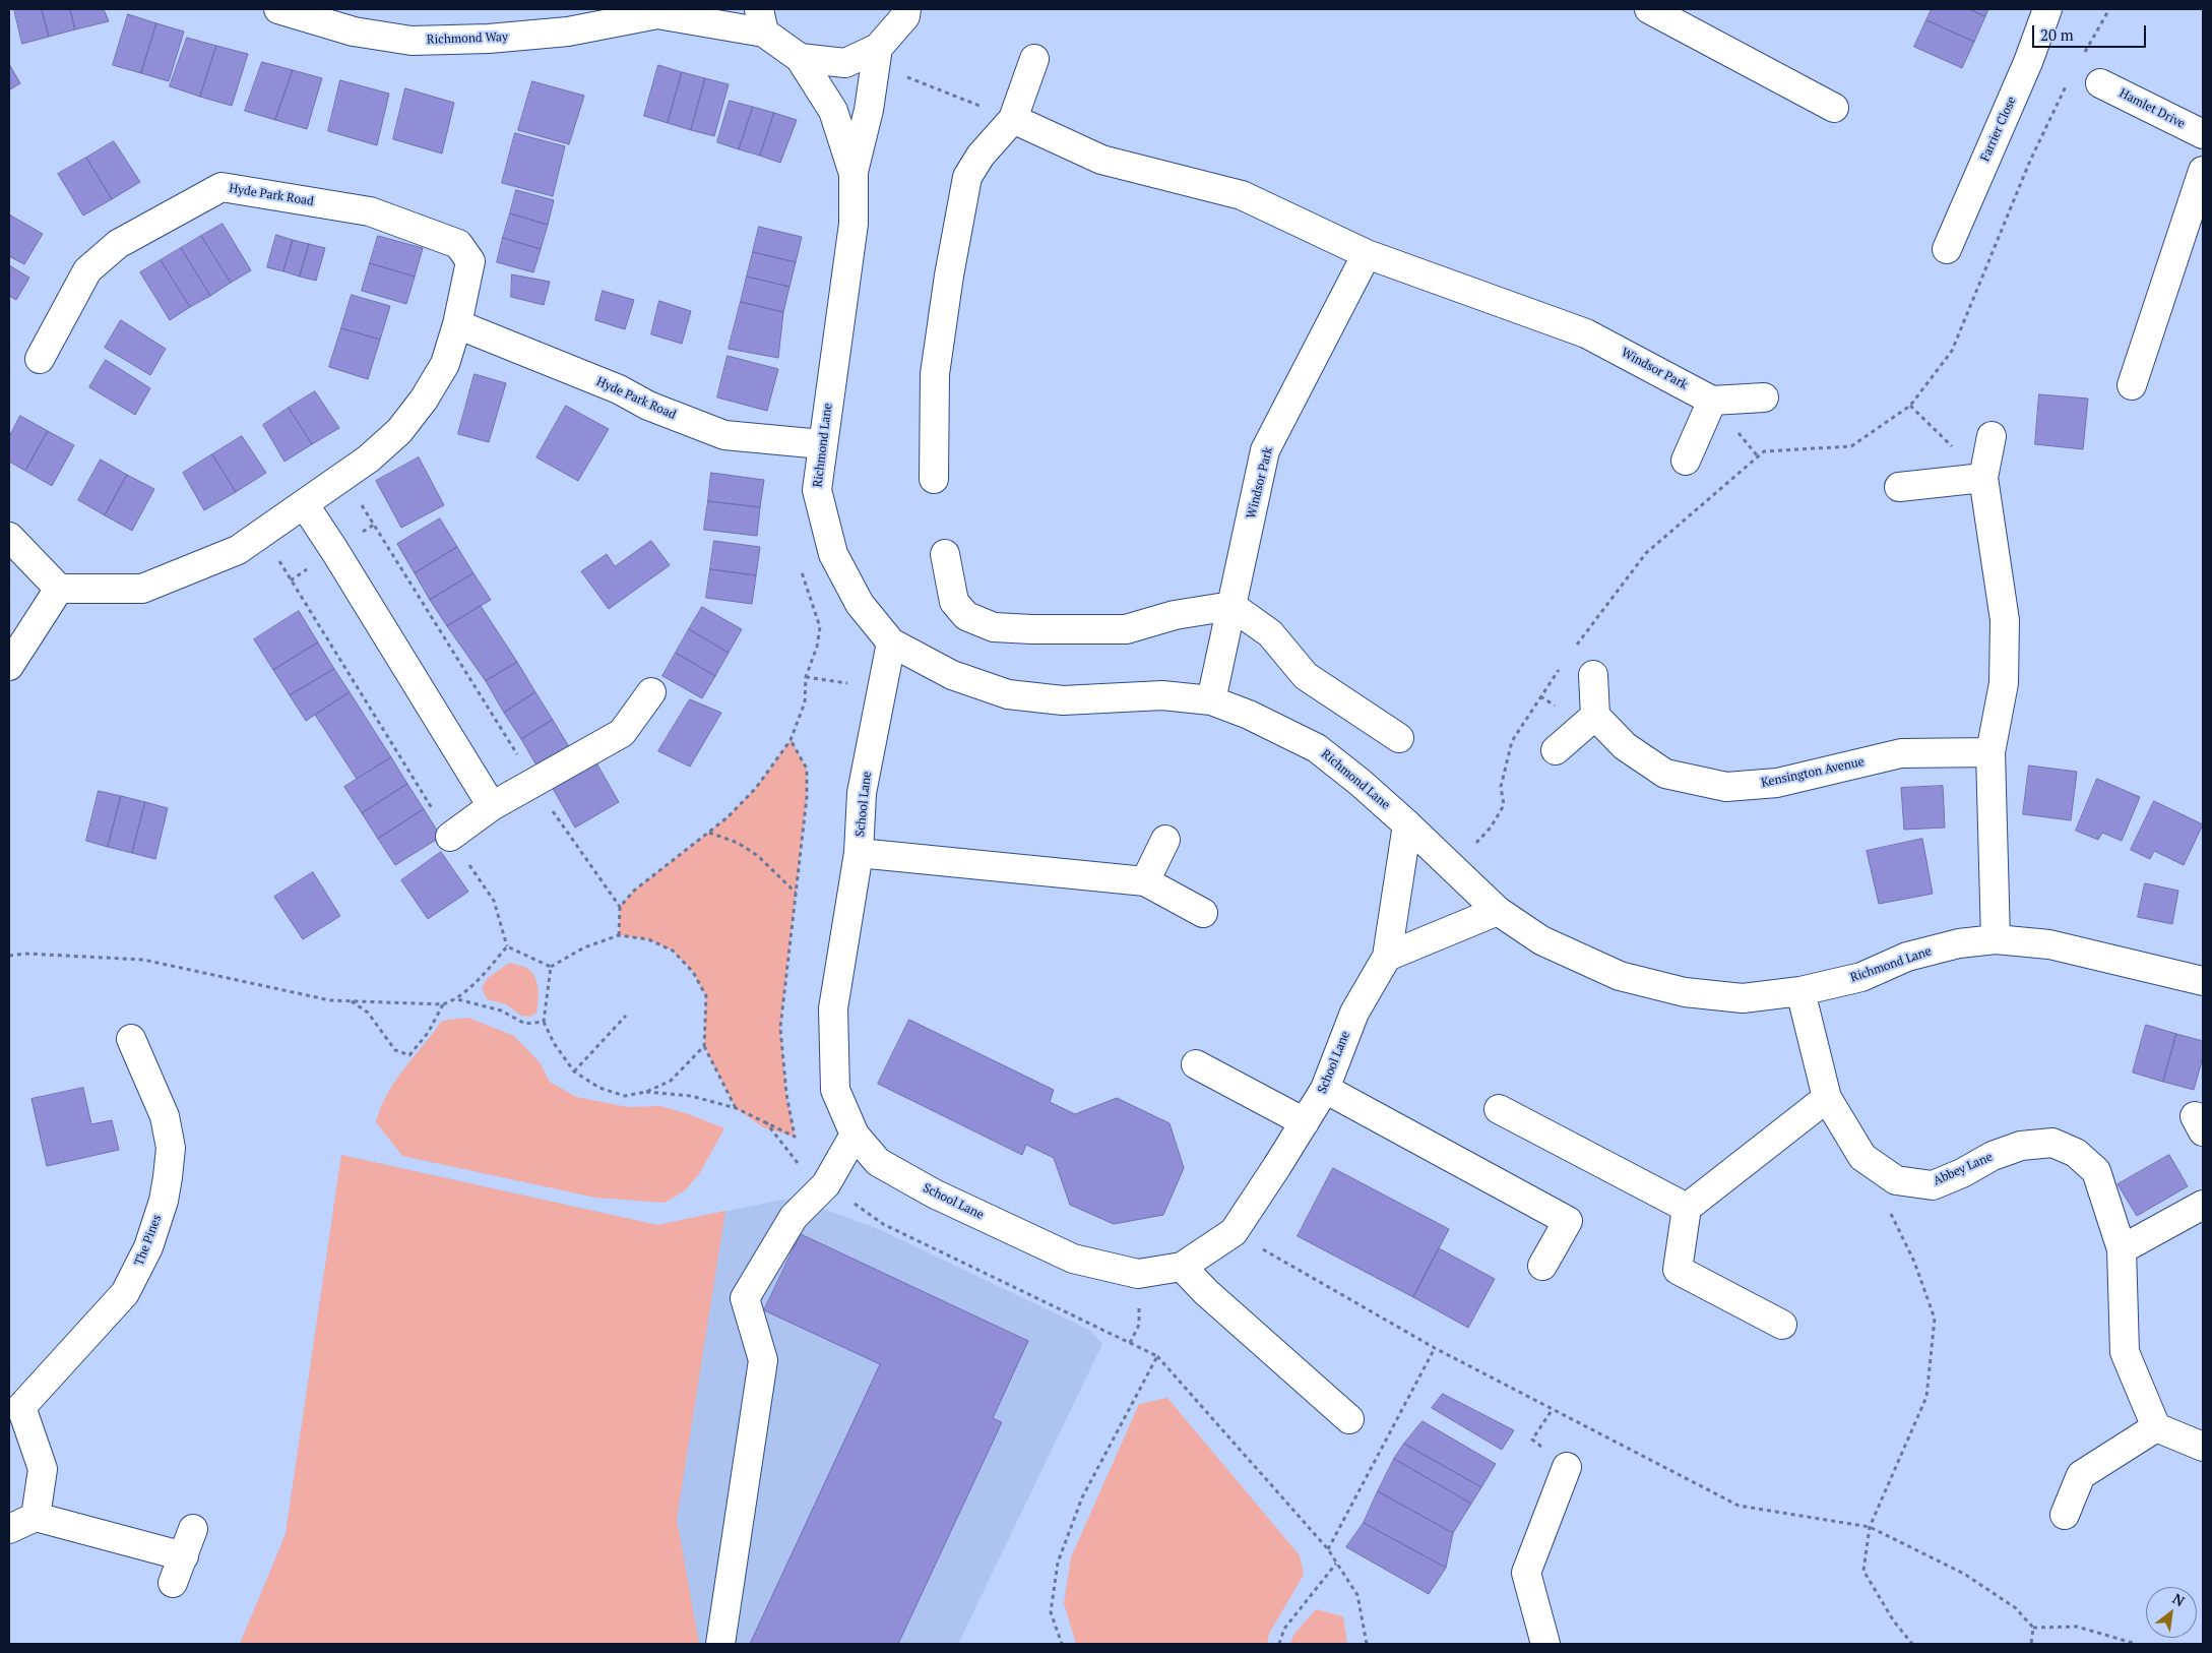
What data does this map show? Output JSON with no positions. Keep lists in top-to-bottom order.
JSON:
{
  "streets": {
    "street": [
      "Richmond Way",
      "Hamlet Drive",
      "Farrier Close",
      "Hyde Park Road",
      "Windsor Park",
      "Richmond Lane",
      "Kensington Avenue",
      "School Lane",
      "Abbey Lane",
      "The Pines"
    ]
  },
  "crossings": [
    ["Hyde Park Road", "Richmond Lane"],
    ["Windsor Park", "Richmond Lane"],
    ["Richmond Lane", "School Lane"],
    ["Richmond Lane", "Abbey Lane"]
  ],
  "scale_bar": "20 m",
  "north": "top right"
}
